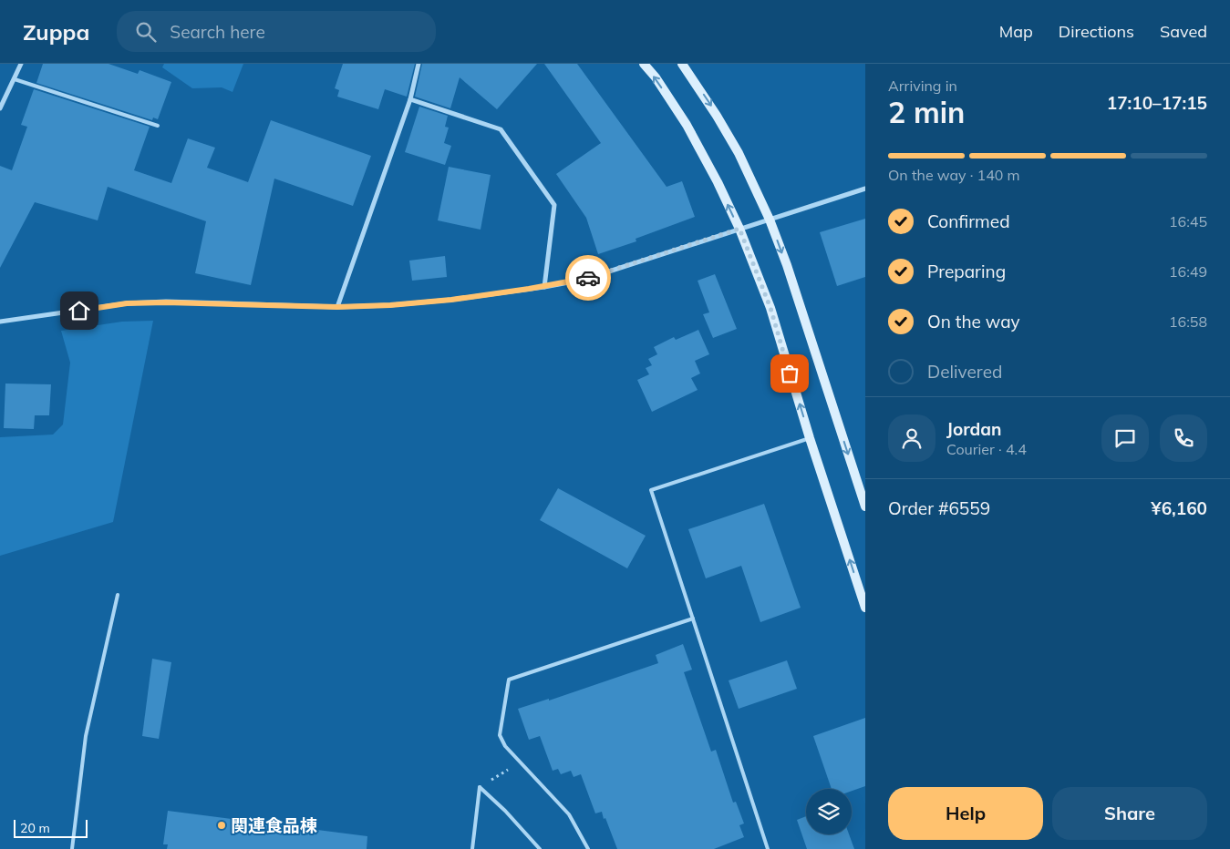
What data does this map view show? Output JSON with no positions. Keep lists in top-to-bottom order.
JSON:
{
  "places": ["関連食品棟"],
  "scale_bar": "20 m",
  "page": {
    "header": "Zuppa",
    "search": "Search here",
    "nav": ["Map", "Directions", "Saved"],
    "heading": ["2 min", "Arriving in", "17:10–17:15"],
    "panel": [
      "Jordan",
      "Courier · 4.4",
      "Order #6559",
      "¥6,160"
    ],
    "bar": "On the way · 140 m",
    "list": [
      ["Confirmed", "16:45"],
      ["Preparing", "16:49"],
      ["On the way", "16:58"],
      "Delivered"
    ],
    "buttons": ["Help", "Share"],
    "scale": "20 m"
  }
}
